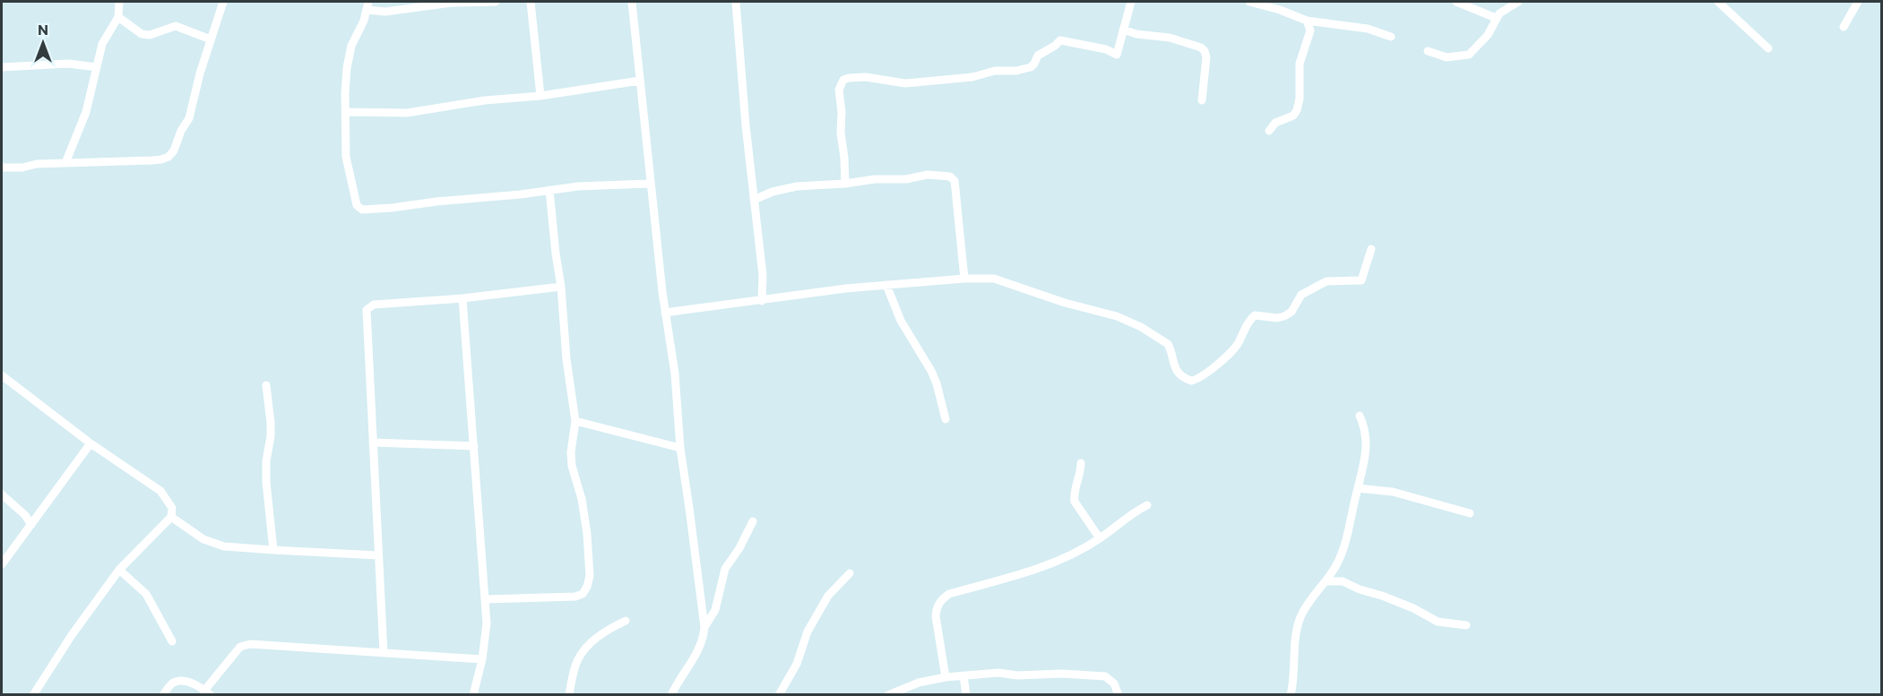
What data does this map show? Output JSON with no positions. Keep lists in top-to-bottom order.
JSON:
{
  "north": "top"
}
